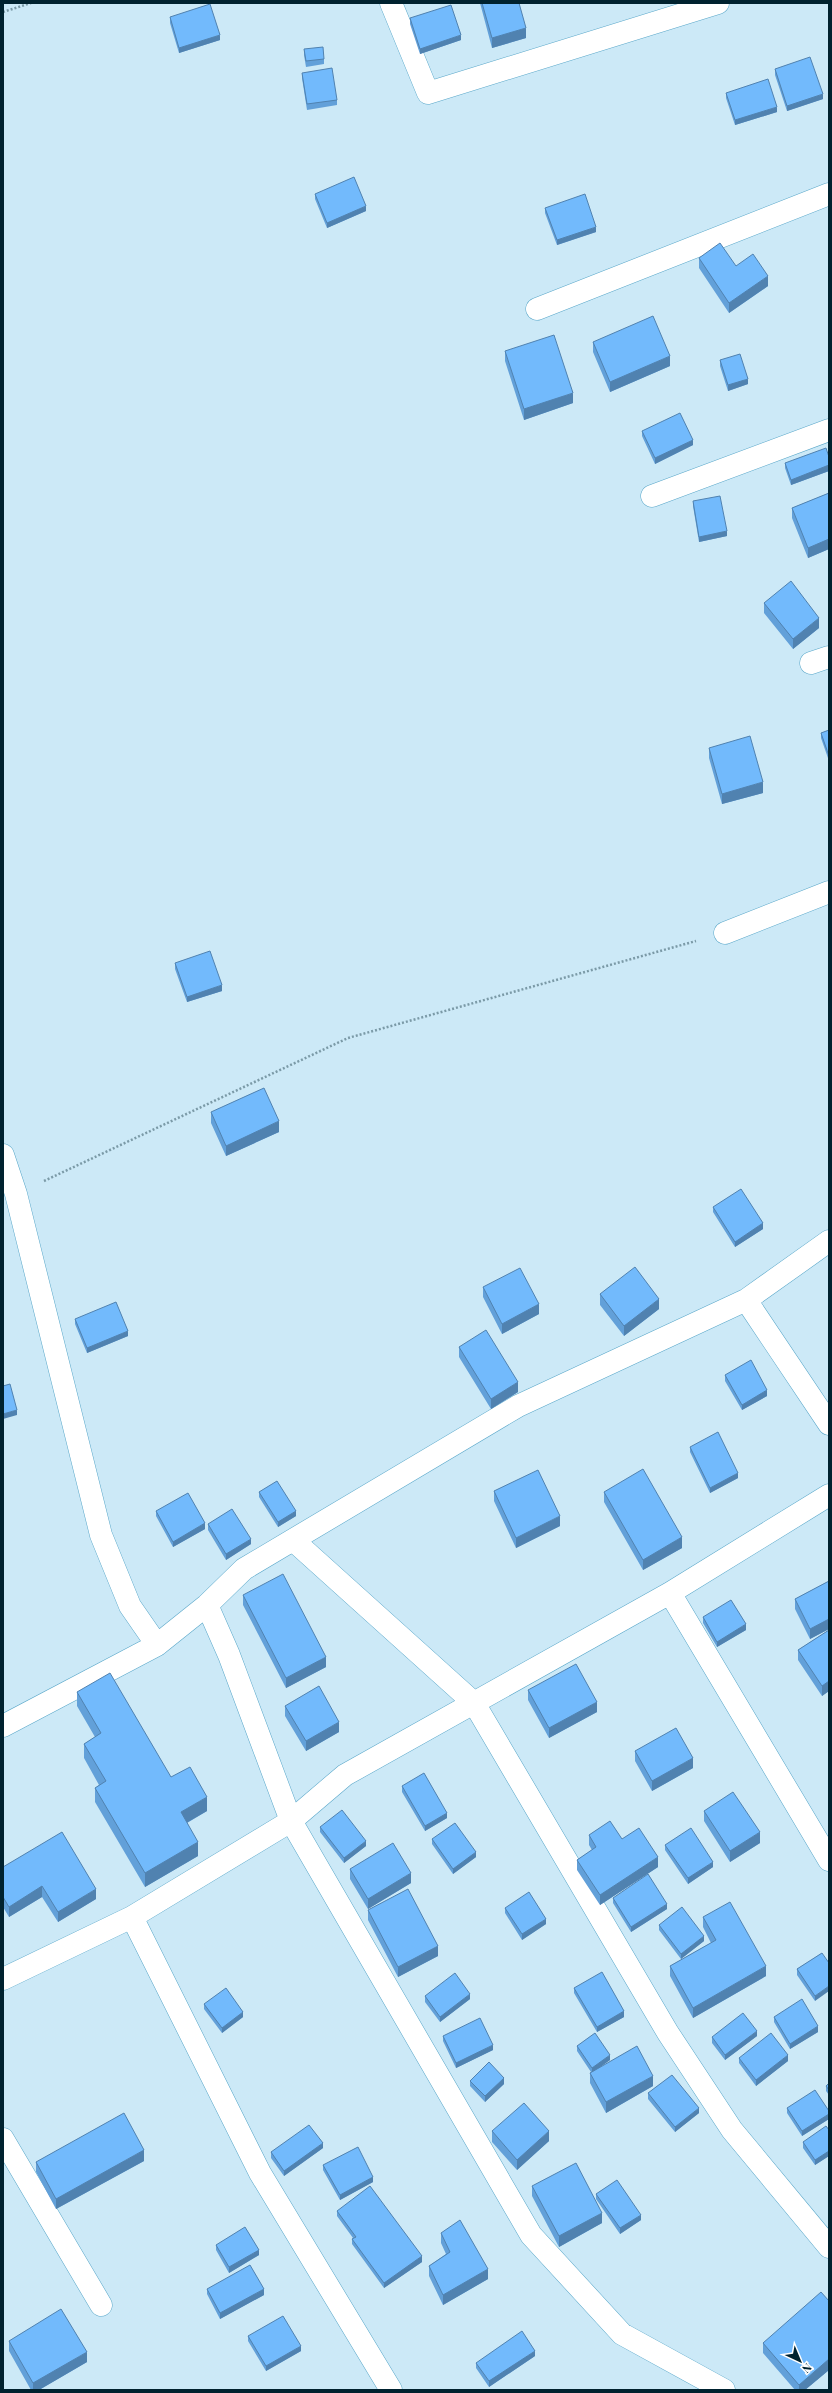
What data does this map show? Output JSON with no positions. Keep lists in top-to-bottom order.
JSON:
{
  "north": "bottom right"
}
